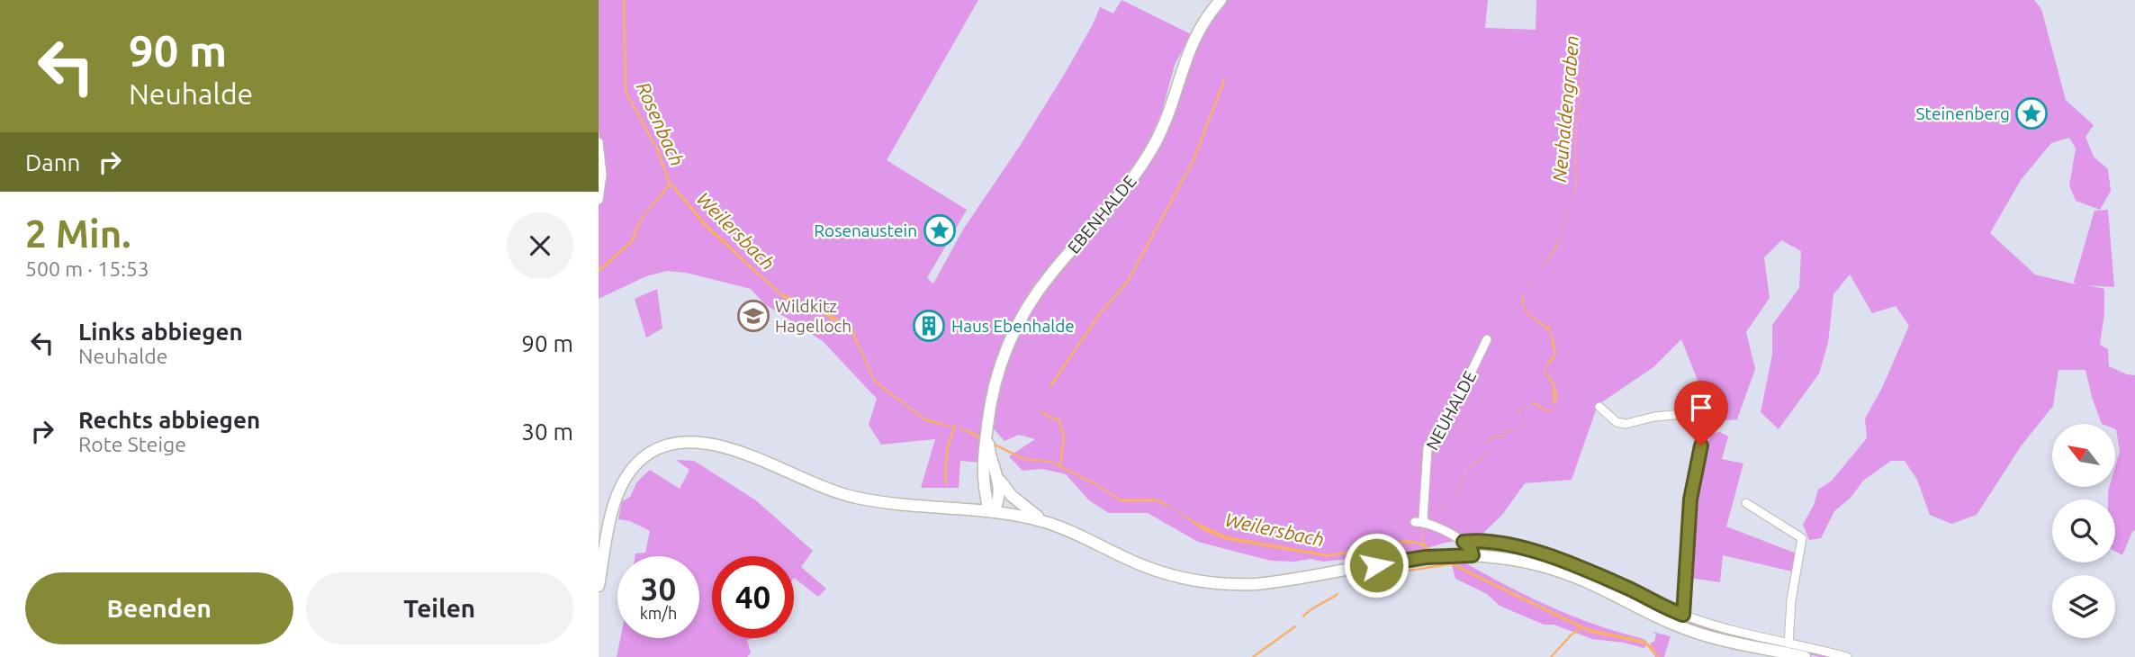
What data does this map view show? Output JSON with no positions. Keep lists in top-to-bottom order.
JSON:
{
  "streets": {
    "street": ["EBENHALDE", "NEUHALDE"]
  },
  "water": ["Neuhaldengraben", "Rosenbach", "Weilersbach"],
  "places": {
    "place": ["Steinenberg", "Rosenaustein"],
    "school or university": ["Wildkitz Hagelloch"],
    "building": ["Haus Ebenhalde"]
  },
  "north": "top left",
  "page": {
    "turn": ["90 m", "Neuhalde"],
    "then": "Dann",
    "heading": ["2 Min.", "500 m · 15:53"],
    "list": [
      {
        "name": "Links abbiegen",
        "note": "Neuhalde",
        "value": "90 m"
      },
      {
        "name": "Rechts abbiegen",
        "note": "Rote Steige",
        "value": "30 m"
      }
    ],
    "speed": "30 km/h",
    "limit": "40",
    "buttons": ["Beenden", "Teilen"]
  }
}
